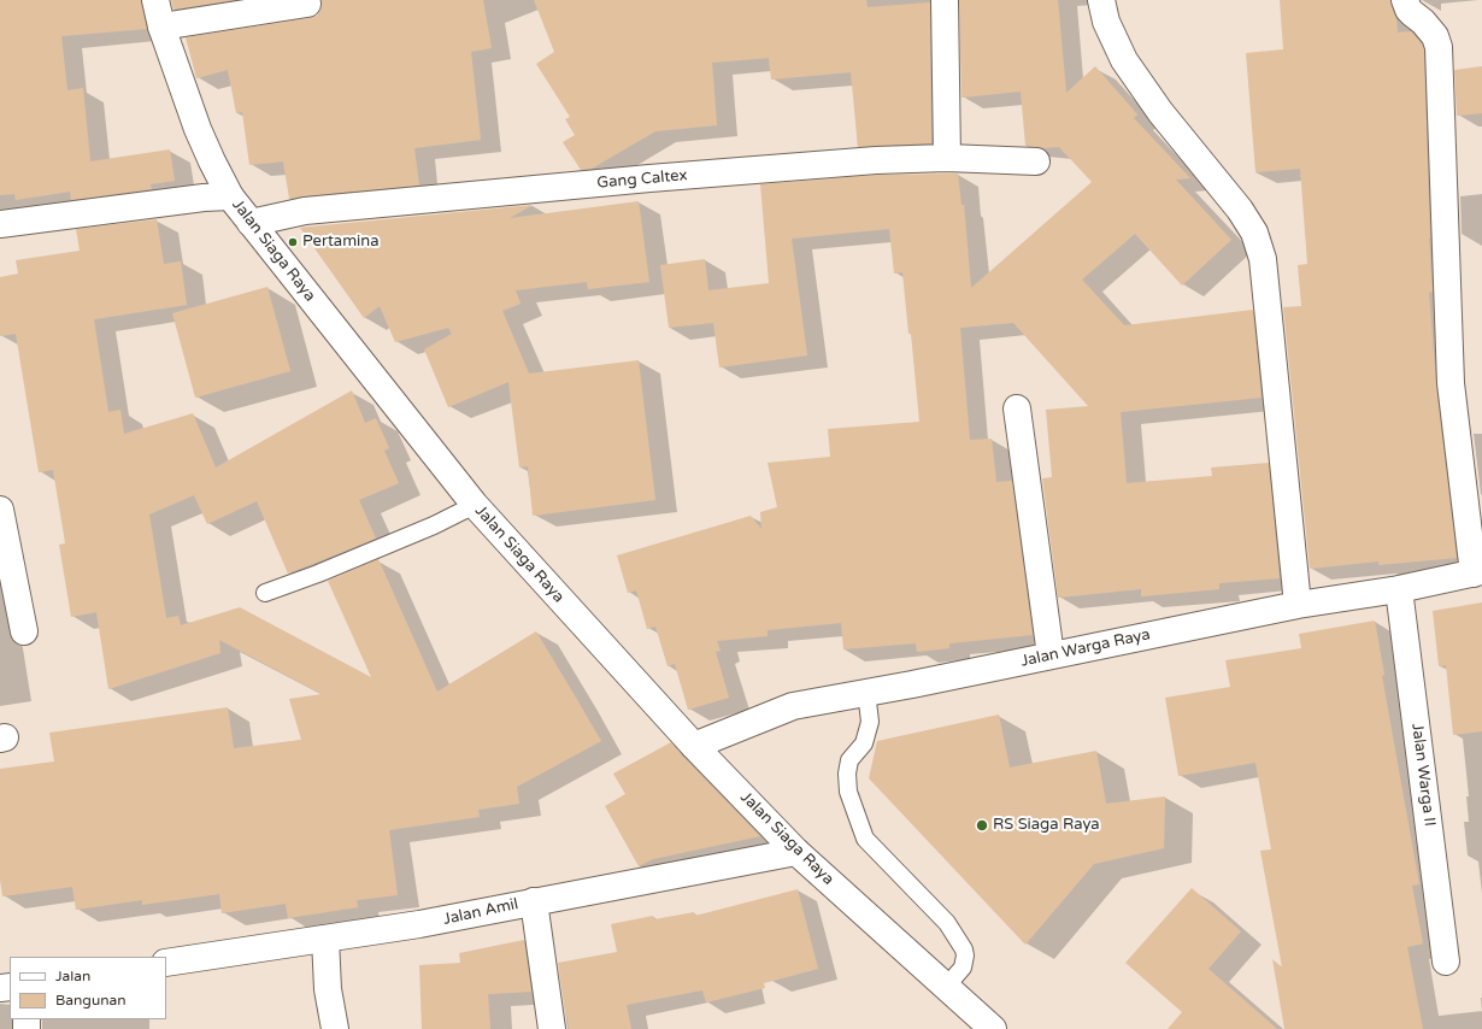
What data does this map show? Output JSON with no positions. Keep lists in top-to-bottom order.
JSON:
{
  "streets": {
    "street": [
      "Gang Caltex",
      "Jalan Siaga Raya",
      "Jalan Warga Raya",
      "Jalan Warga II",
      "Jalan Amil"
    ]
  },
  "crossings": [
    ["Gang Caltex", "Jalan Siaga Raya"],
    ["Jalan Siaga Raya", "Jalan Warga Raya"],
    ["Jalan Siaga Raya", "Jalan Amil"],
    ["Jalan Warga Raya", "Jalan Warga II"]
  ],
  "places": ["Pertamina", "RS Siaga Raya"],
  "legend": ["Jalan", "Bangunan"]
}
